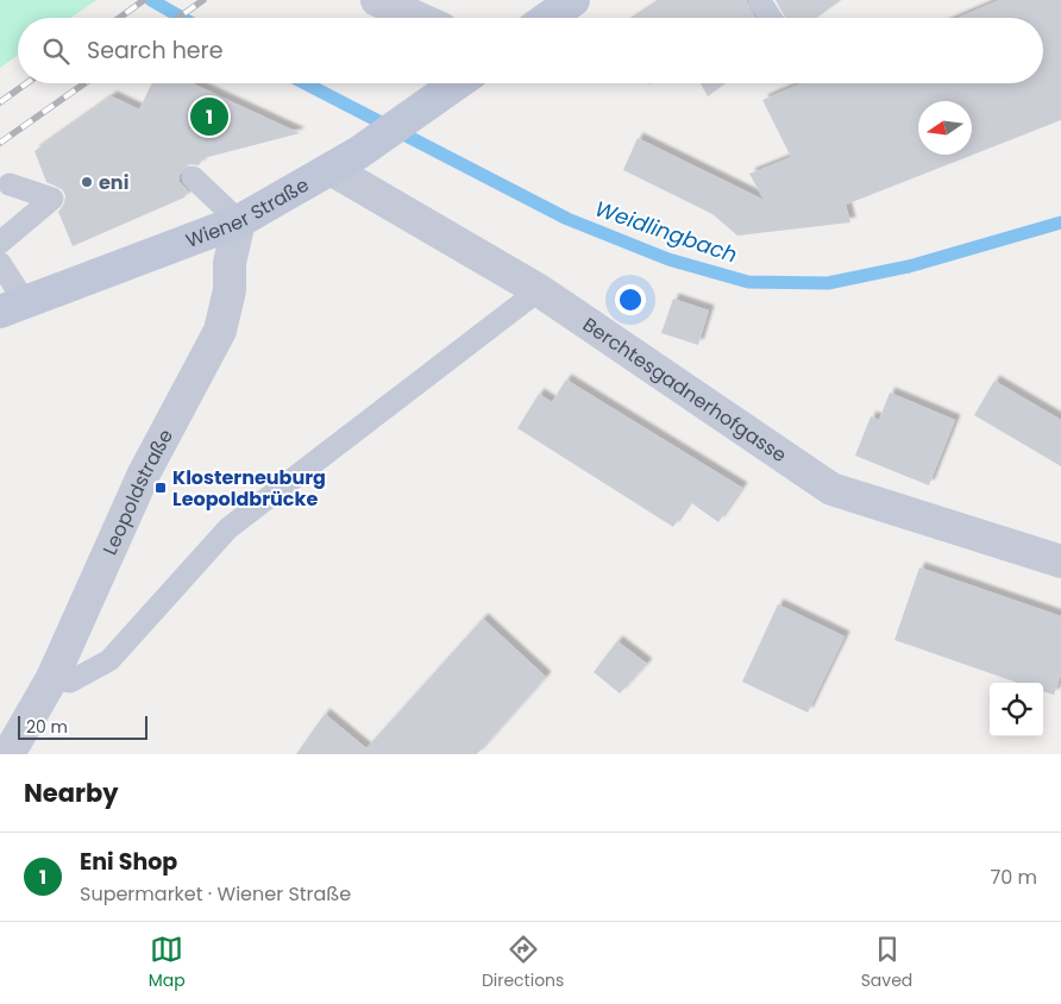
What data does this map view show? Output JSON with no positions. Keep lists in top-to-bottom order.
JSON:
{
  "streets": {
    "street": ["Wiener Straße", "Berchtesgadnerhofgasse", "Leopoldstraße"]
  },
  "crossings": [
    ["Wiener Straße", "Berchtesgadnerhofgasse"],
    ["Wiener Straße", "Leopoldstraße"]
  ],
  "water": ["Weidlingbach"],
  "places": {
    "other": ["eni"],
    "transit": ["Klosterneuburg Leopoldbrücke"]
  },
  "scale_bar": "20 m",
  "north": "left",
  "page": {
    "search": "Search here",
    "pins": "1",
    "scale": "20 m",
    "heading": "Nearby",
    "list": [
      {
        "mark": "1",
        "name": "Eni Shop",
        "note": "Supermarket · Wiener Straße",
        "value": "70 m"
      }
    ],
    "nav": ["Map", "Directions", "Saved"]
  }
}
